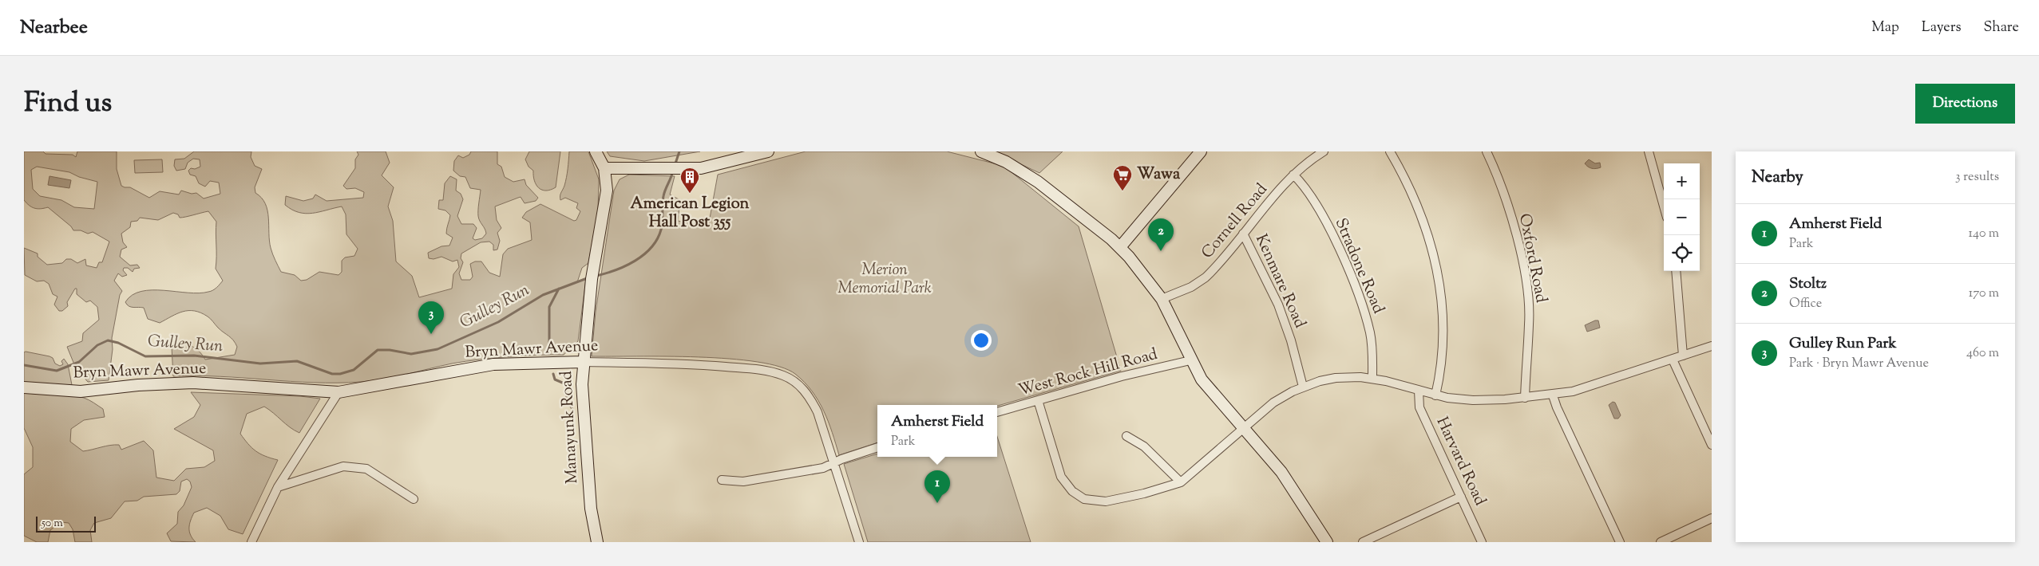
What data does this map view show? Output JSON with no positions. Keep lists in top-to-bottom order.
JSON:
{
  "streets": {
    "street": [
      "Cornell Road",
      "Oxford Road",
      "Stradone Road",
      "Kenmare Road",
      "Bryn Mawr Avenue",
      "West Rock Hill Road",
      "Manayunk Road",
      "Harvard Road"
    ]
  },
  "crossings": [
    ["Cornell Road", "Stradone Road"],
    ["Cornell Road", "Kenmare Road"],
    ["Bryn Mawr Avenue", "Manayunk Road"]
  ],
  "water": ["Gulley Run"],
  "parks": ["Merion Memorial Park"],
  "places": {
    "supermarket": ["Wawa"],
    "building": ["American Legion Hall Post 355"]
  },
  "scale_bar": "50 m",
  "page": {
    "header": "Nearbee",
    "nav": ["Map", "Layers", "Share"],
    "title": "Find us",
    "buttons": "Directions",
    "heading": ["Nearby", "3 results"],
    "map_buttons": ["+", "−"],
    "list": [
      {
        "mark": "1",
        "name": "Amherst Field",
        "note": "Park",
        "value": "140 m"
      },
      {
        "mark": "2",
        "name": "Stoltz",
        "note": "Office",
        "value": "170 m"
      },
      {
        "mark": "3",
        "name": "Gulley Run Park",
        "note": "Park · Bryn Mawr Avenue",
        "value": "460 m"
      }
    ],
    "pins": ["2", "3", "1"],
    "popup": ["Amherst Field", "Park"],
    "scale": "50 m"
  }
}
